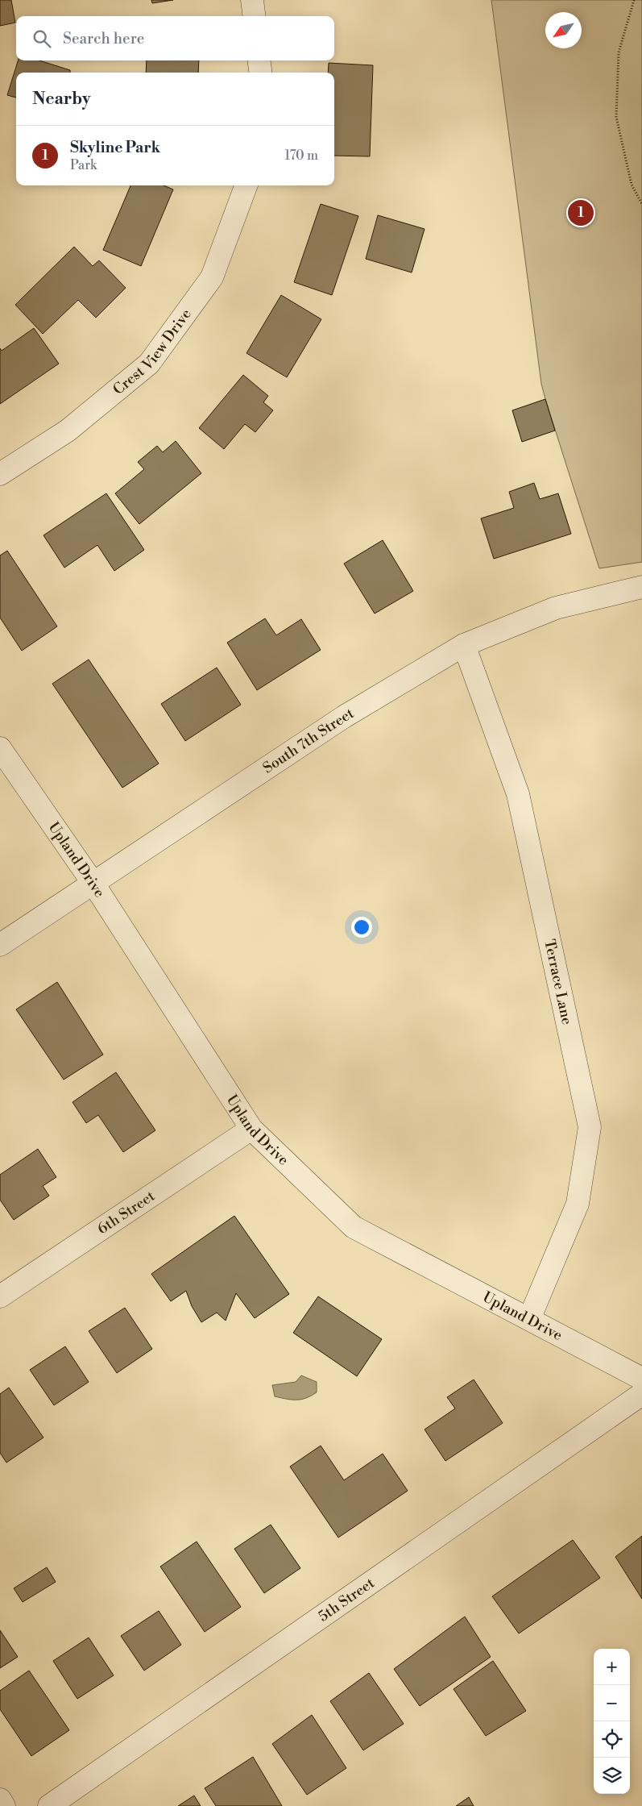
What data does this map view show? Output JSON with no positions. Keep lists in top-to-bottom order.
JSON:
{
  "streets": {
    "street": [
      "Crest View Drive",
      "South 7th Street",
      "Upland Drive",
      "Terrace Lane",
      "6th Street",
      "5th Street"
    ]
  },
  "crossings": [
    ["South 7th Street", "Upland Drive"],
    ["South 7th Street", "Terrace Lane"],
    ["Upland Drive", "Terrace Lane"],
    ["Upland Drive", "6th Street"]
  ],
  "north": "bottom left",
  "page": {
    "search": "Search here",
    "heading": "Nearby",
    "list": [
      {
        "mark": "1",
        "name": "Skyline Park",
        "note": "Park",
        "value": "170 m"
      }
    ],
    "pins": "1",
    "map_buttons": ["+", "−"]
  }
}
